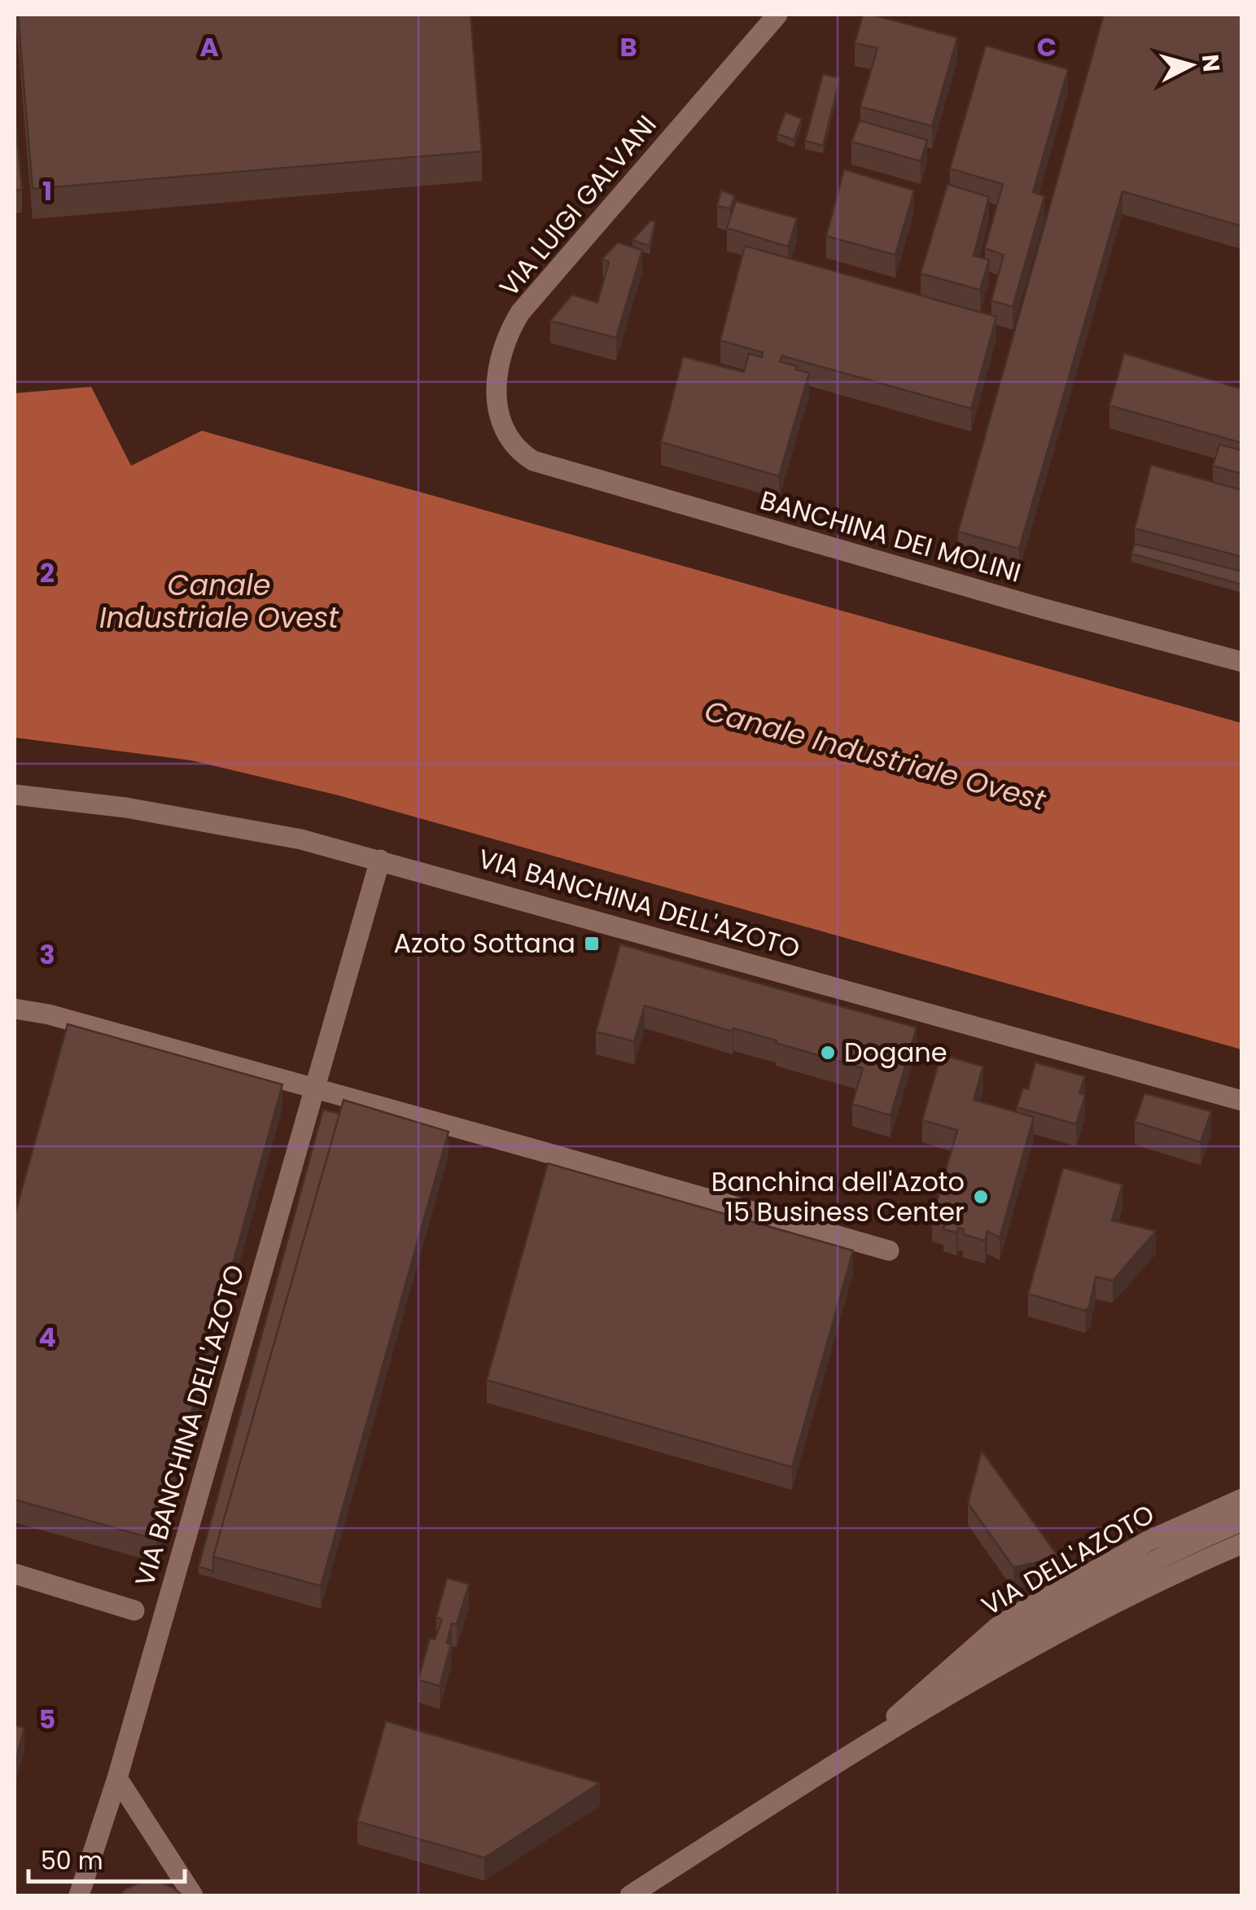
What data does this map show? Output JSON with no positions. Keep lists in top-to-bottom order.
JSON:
{
  "streets": {
    "street": [
      "VIA LUIGI GALVANI",
      "BANCHINA DEI MOLINI",
      "VIA BANCHINA DELL'AZOTO",
      "VIA DELL'AZOTO"
    ]
  },
  "crossings": [
    ["VIA LUIGI GALVANI", "BANCHINA DEI MOLINI"]
  ],
  "water": ["Canale Industriale Ovest"],
  "places": {
    "transit": ["Azoto Sottana"],
    "other": ["Dogane", "Banchina dell'Azoto 15 Business Center"]
  },
  "scale_bar": "50 m",
  "north": "right",
  "grid": {
    "columns": ["A", "B", "C"],
    "rows": [
      "1",
      "2",
      "3",
      "4",
      "5"
    ]
  }
}
